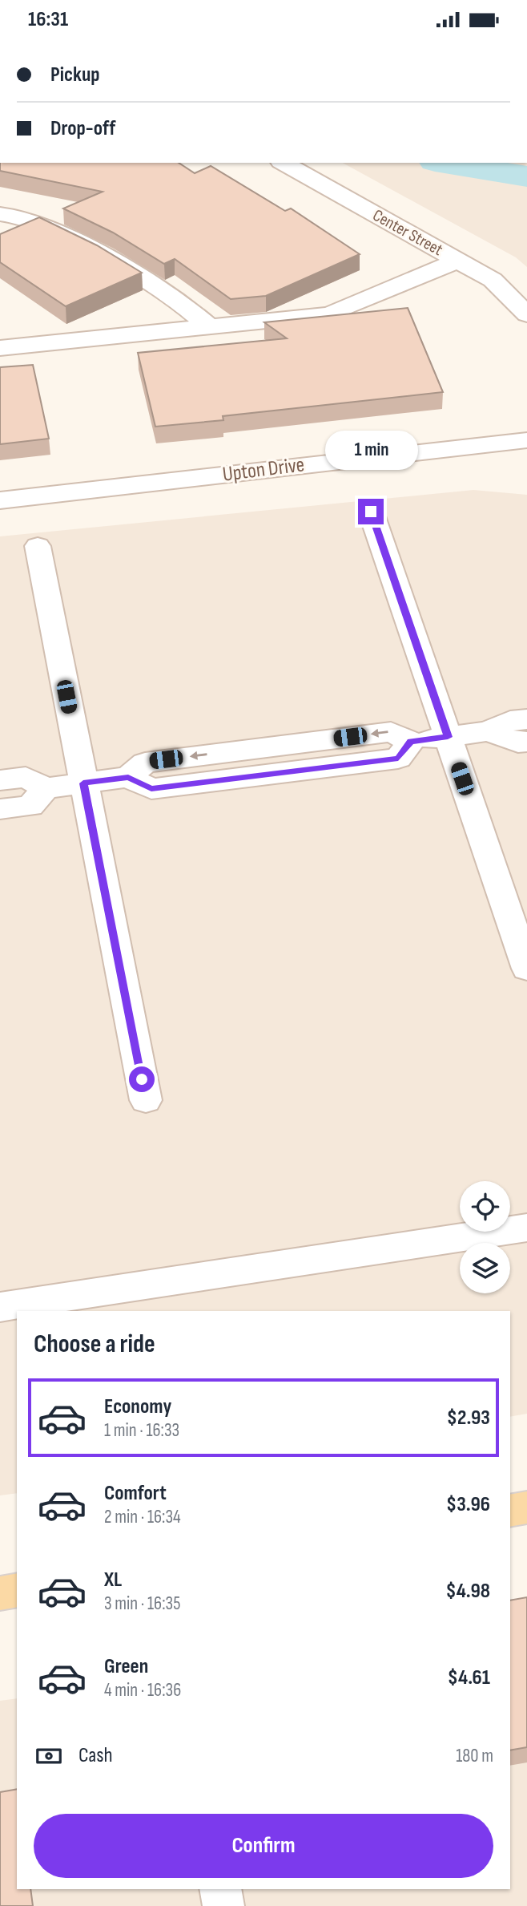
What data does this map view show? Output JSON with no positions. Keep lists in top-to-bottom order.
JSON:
{
  "streets": {
    "street": ["Center Street", "Upton Drive"]
  },
  "page": {
    "status": "16:31",
    "banner": ["Pickup", "Drop-off"],
    "bubble": "1 min",
    "heading": "Choose a ride",
    "list": [
      {
        "name": "Economy",
        "note": "1 min · 16:33",
        "value": "$2.93"
      },
      {
        "name": "Comfort",
        "note": "2 min · 16:34",
        "value": "$3.96"
      },
      {
        "name": "XL",
        "note": "3 min · 16:35",
        "value": "$4.98"
      },
      {
        "name": "Green",
        "note": "4 min · 16:36",
        "value": "$4.61"
      }
    ],
    "pay": ["Cash", "180 m"],
    "buttons": "Confirm"
  }
}
